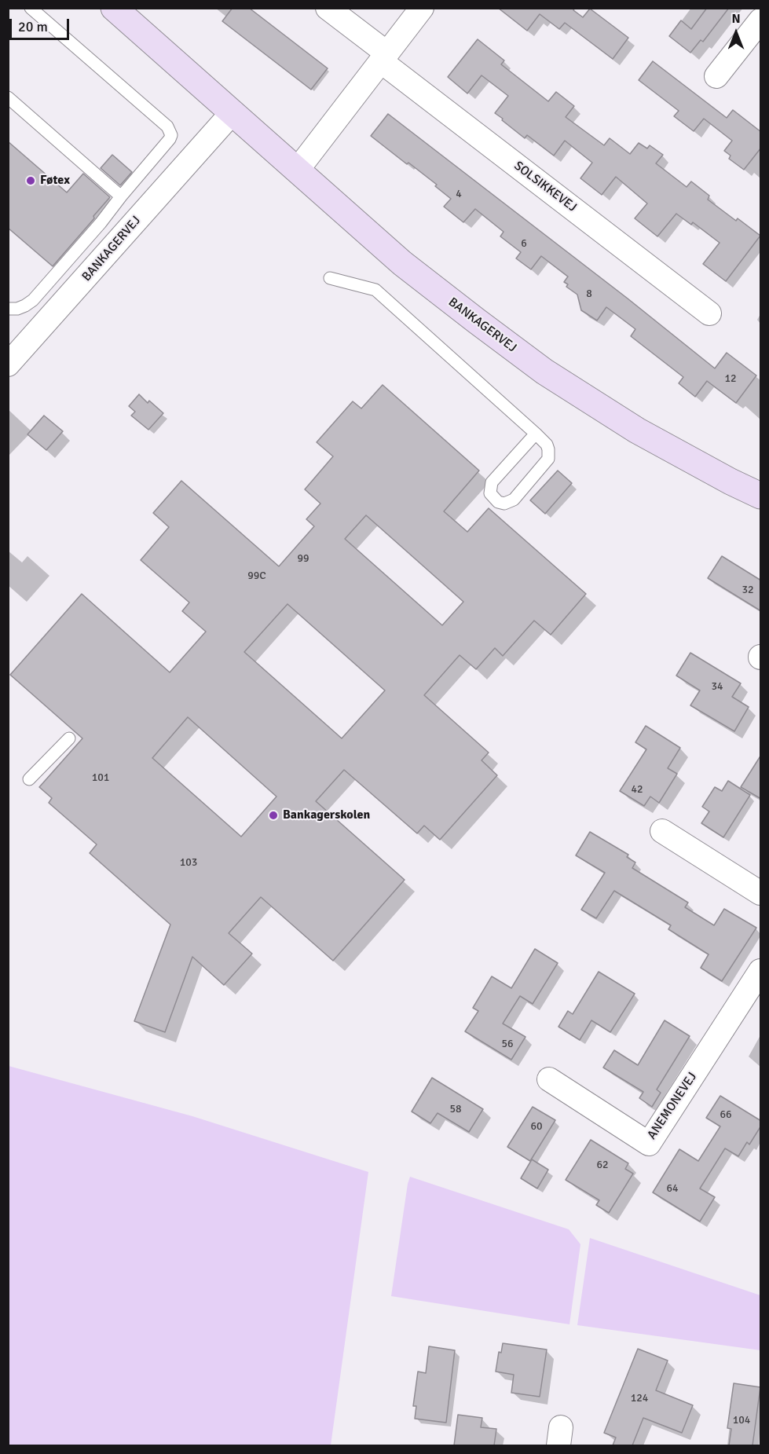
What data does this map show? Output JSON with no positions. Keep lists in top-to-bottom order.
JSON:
{
  "streets": {
    "street": ["SOLSIKKEVEJ", "BANKAGERVEJ", "ANEMONEVEJ"]
  },
  "places": ["Føtex", "Bankagerskolen"],
  "house_numbers": [
    "4",
    "6",
    "8",
    "12",
    "99",
    "99C",
    "32",
    "34",
    "101",
    "42",
    "103",
    "56",
    "58",
    "66",
    "60",
    "62",
    "64",
    "124",
    "104"
  ],
  "scale_bar": "20 m",
  "north": "top"
}
